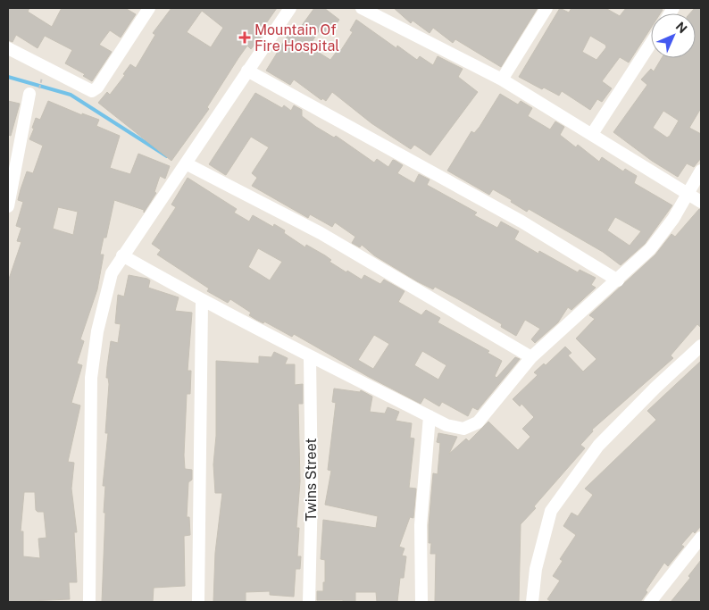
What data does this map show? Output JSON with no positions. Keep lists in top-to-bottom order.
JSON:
{
  "streets": {
    "street": ["Twins Street"]
  },
  "places": {
    "health": ["Mountain Of Fire Hospital"]
  },
  "north": "top right"
}
